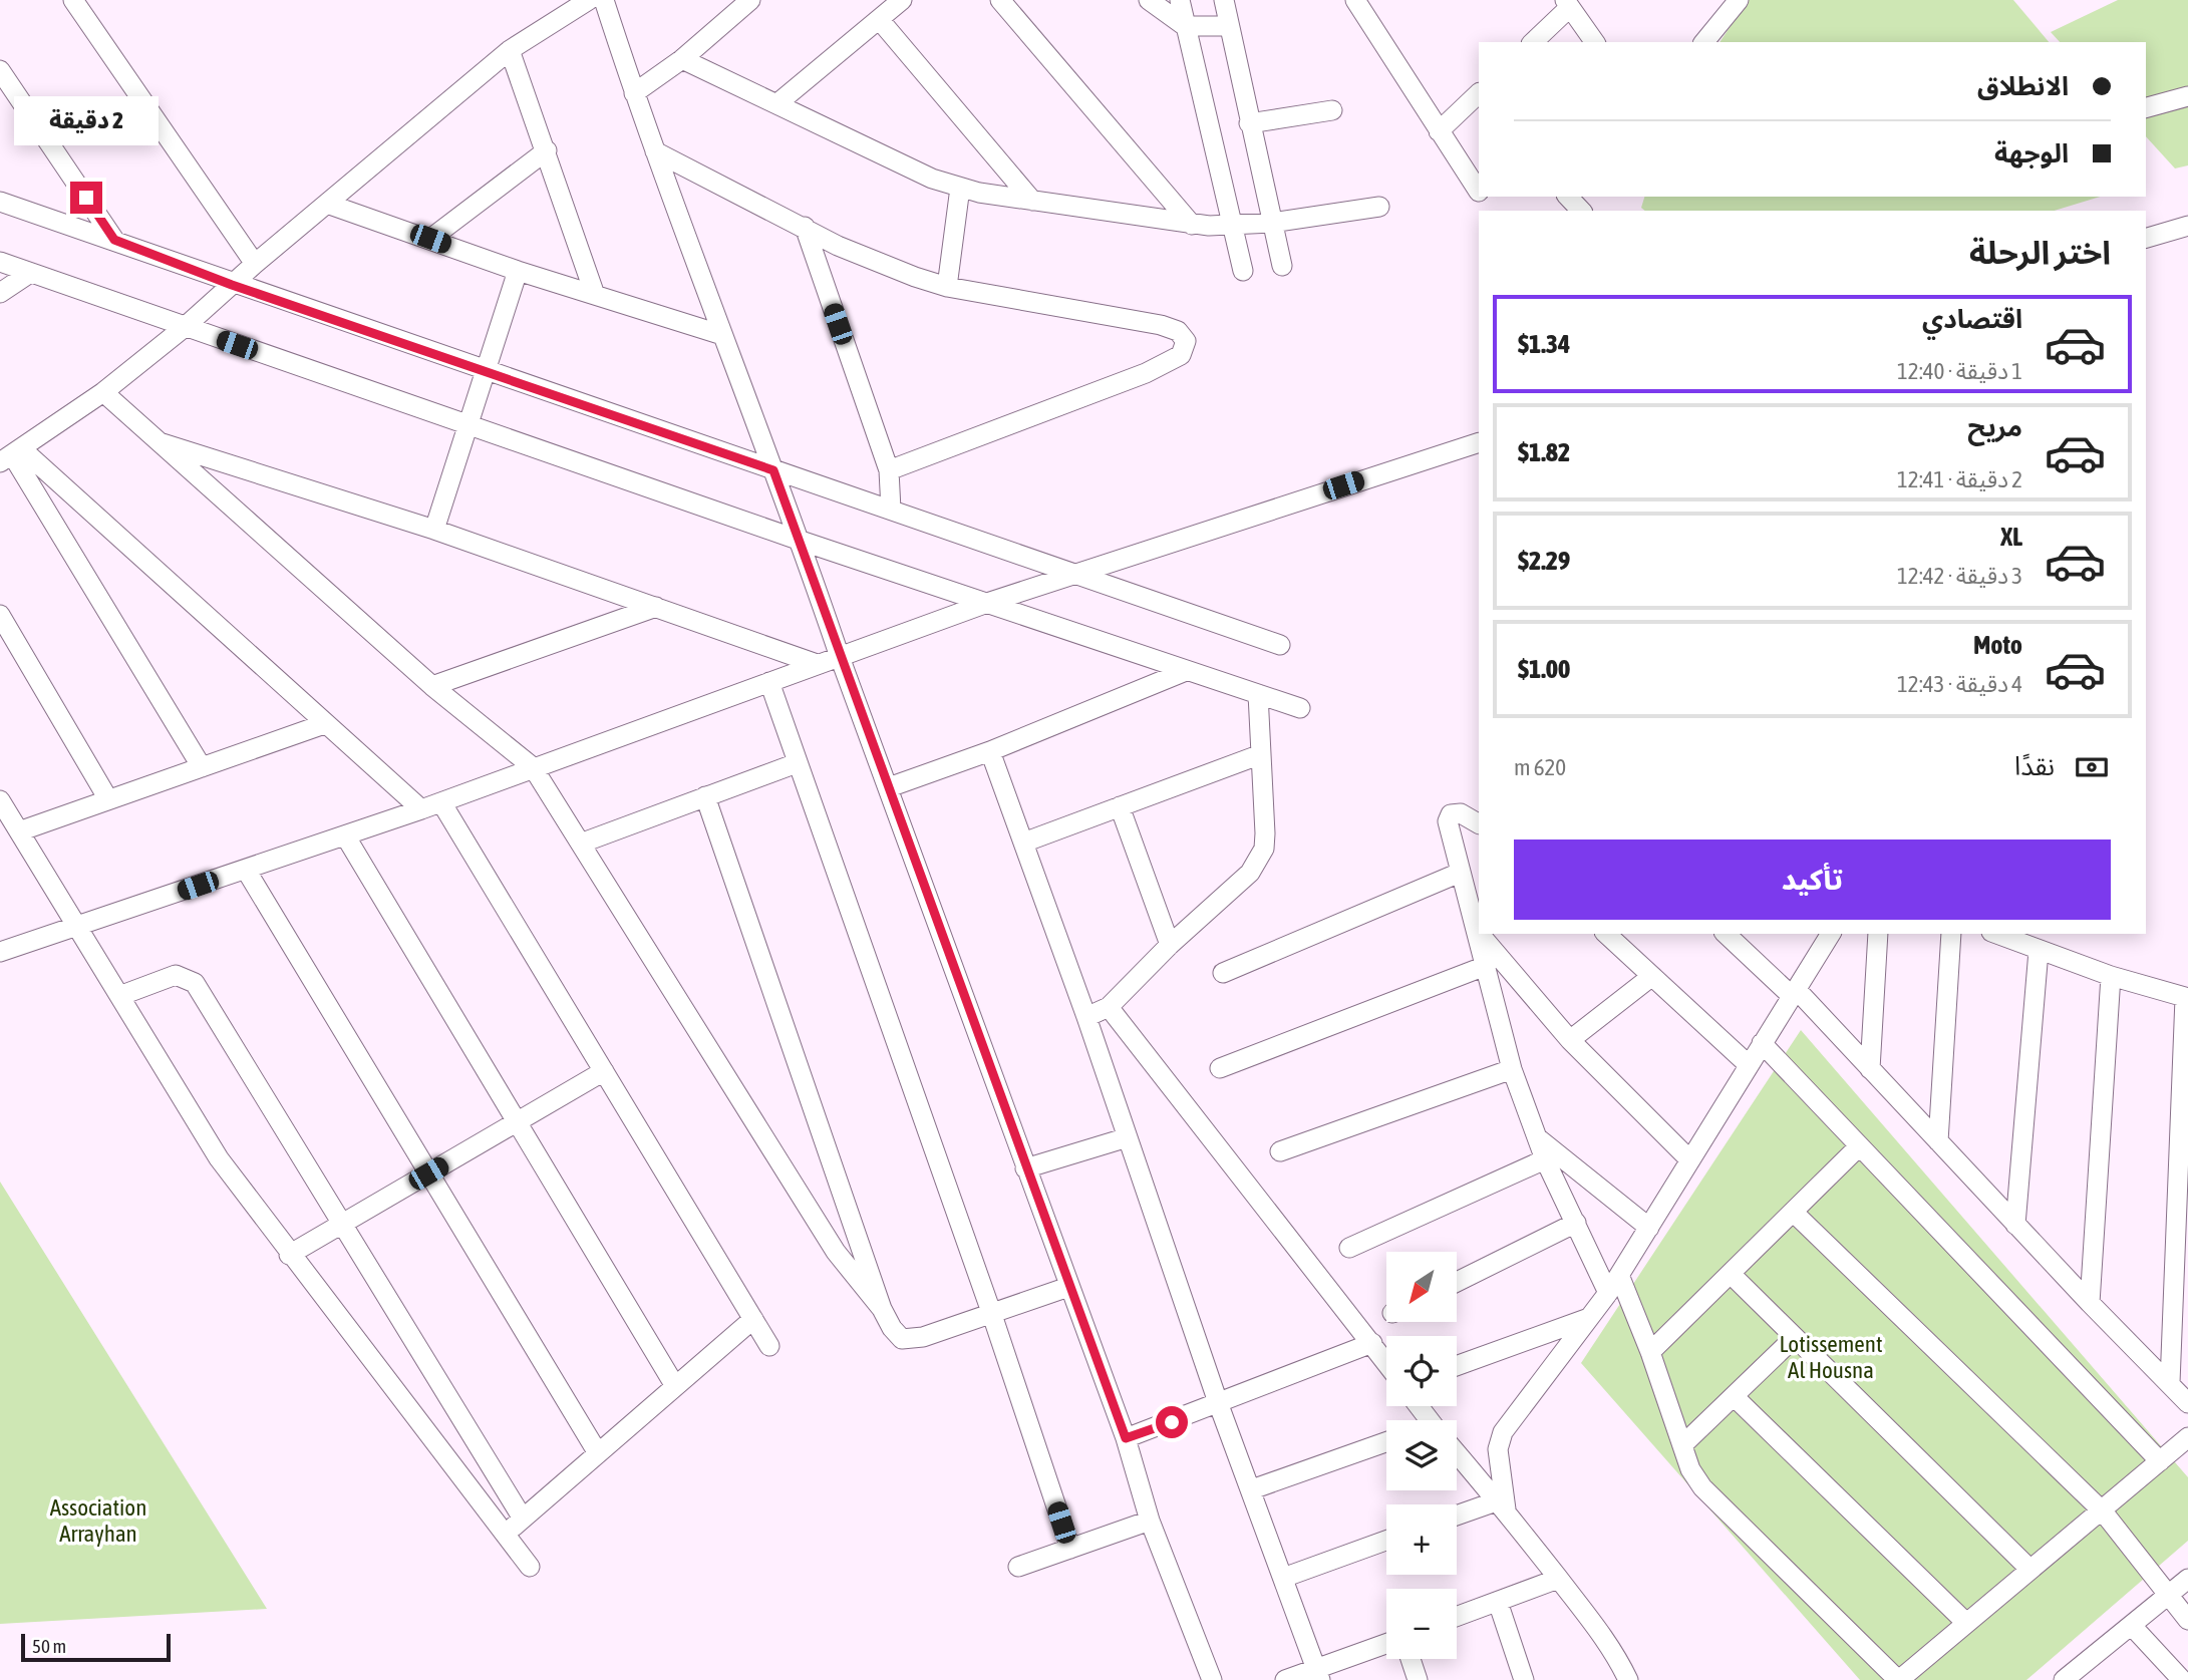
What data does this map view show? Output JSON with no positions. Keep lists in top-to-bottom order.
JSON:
{
  "parks": ["Lotissement Al Housna", "Association Arrayhan"],
  "scale_bar": "50 m",
  "north": "bottom left",
  "page": {
    "banner": ["الانطلاق", "الوجهة"],
    "bubble": "2 دقيقة",
    "heading": "اختر الرحلة",
    "list": [
      {
        "name": "اقتصادي",
        "note": "1 دقيقة · 12:40",
        "value": "$1.34"
      },
      {
        "name": "مريح",
        "note": "2 دقيقة · 12:41",
        "value": "$1.82"
      },
      {
        "name": "XL",
        "note": "3 دقيقة · 12:42",
        "value": "$2.29"
      },
      {
        "name": "Moto",
        "note": "4 دقيقة · 12:43",
        "value": "$1.00"
      }
    ],
    "pay": ["نقدًا", "620 m"],
    "buttons": "تأكيد",
    "map_buttons": ["+", "−"],
    "scale": "50 m"
  }
}
